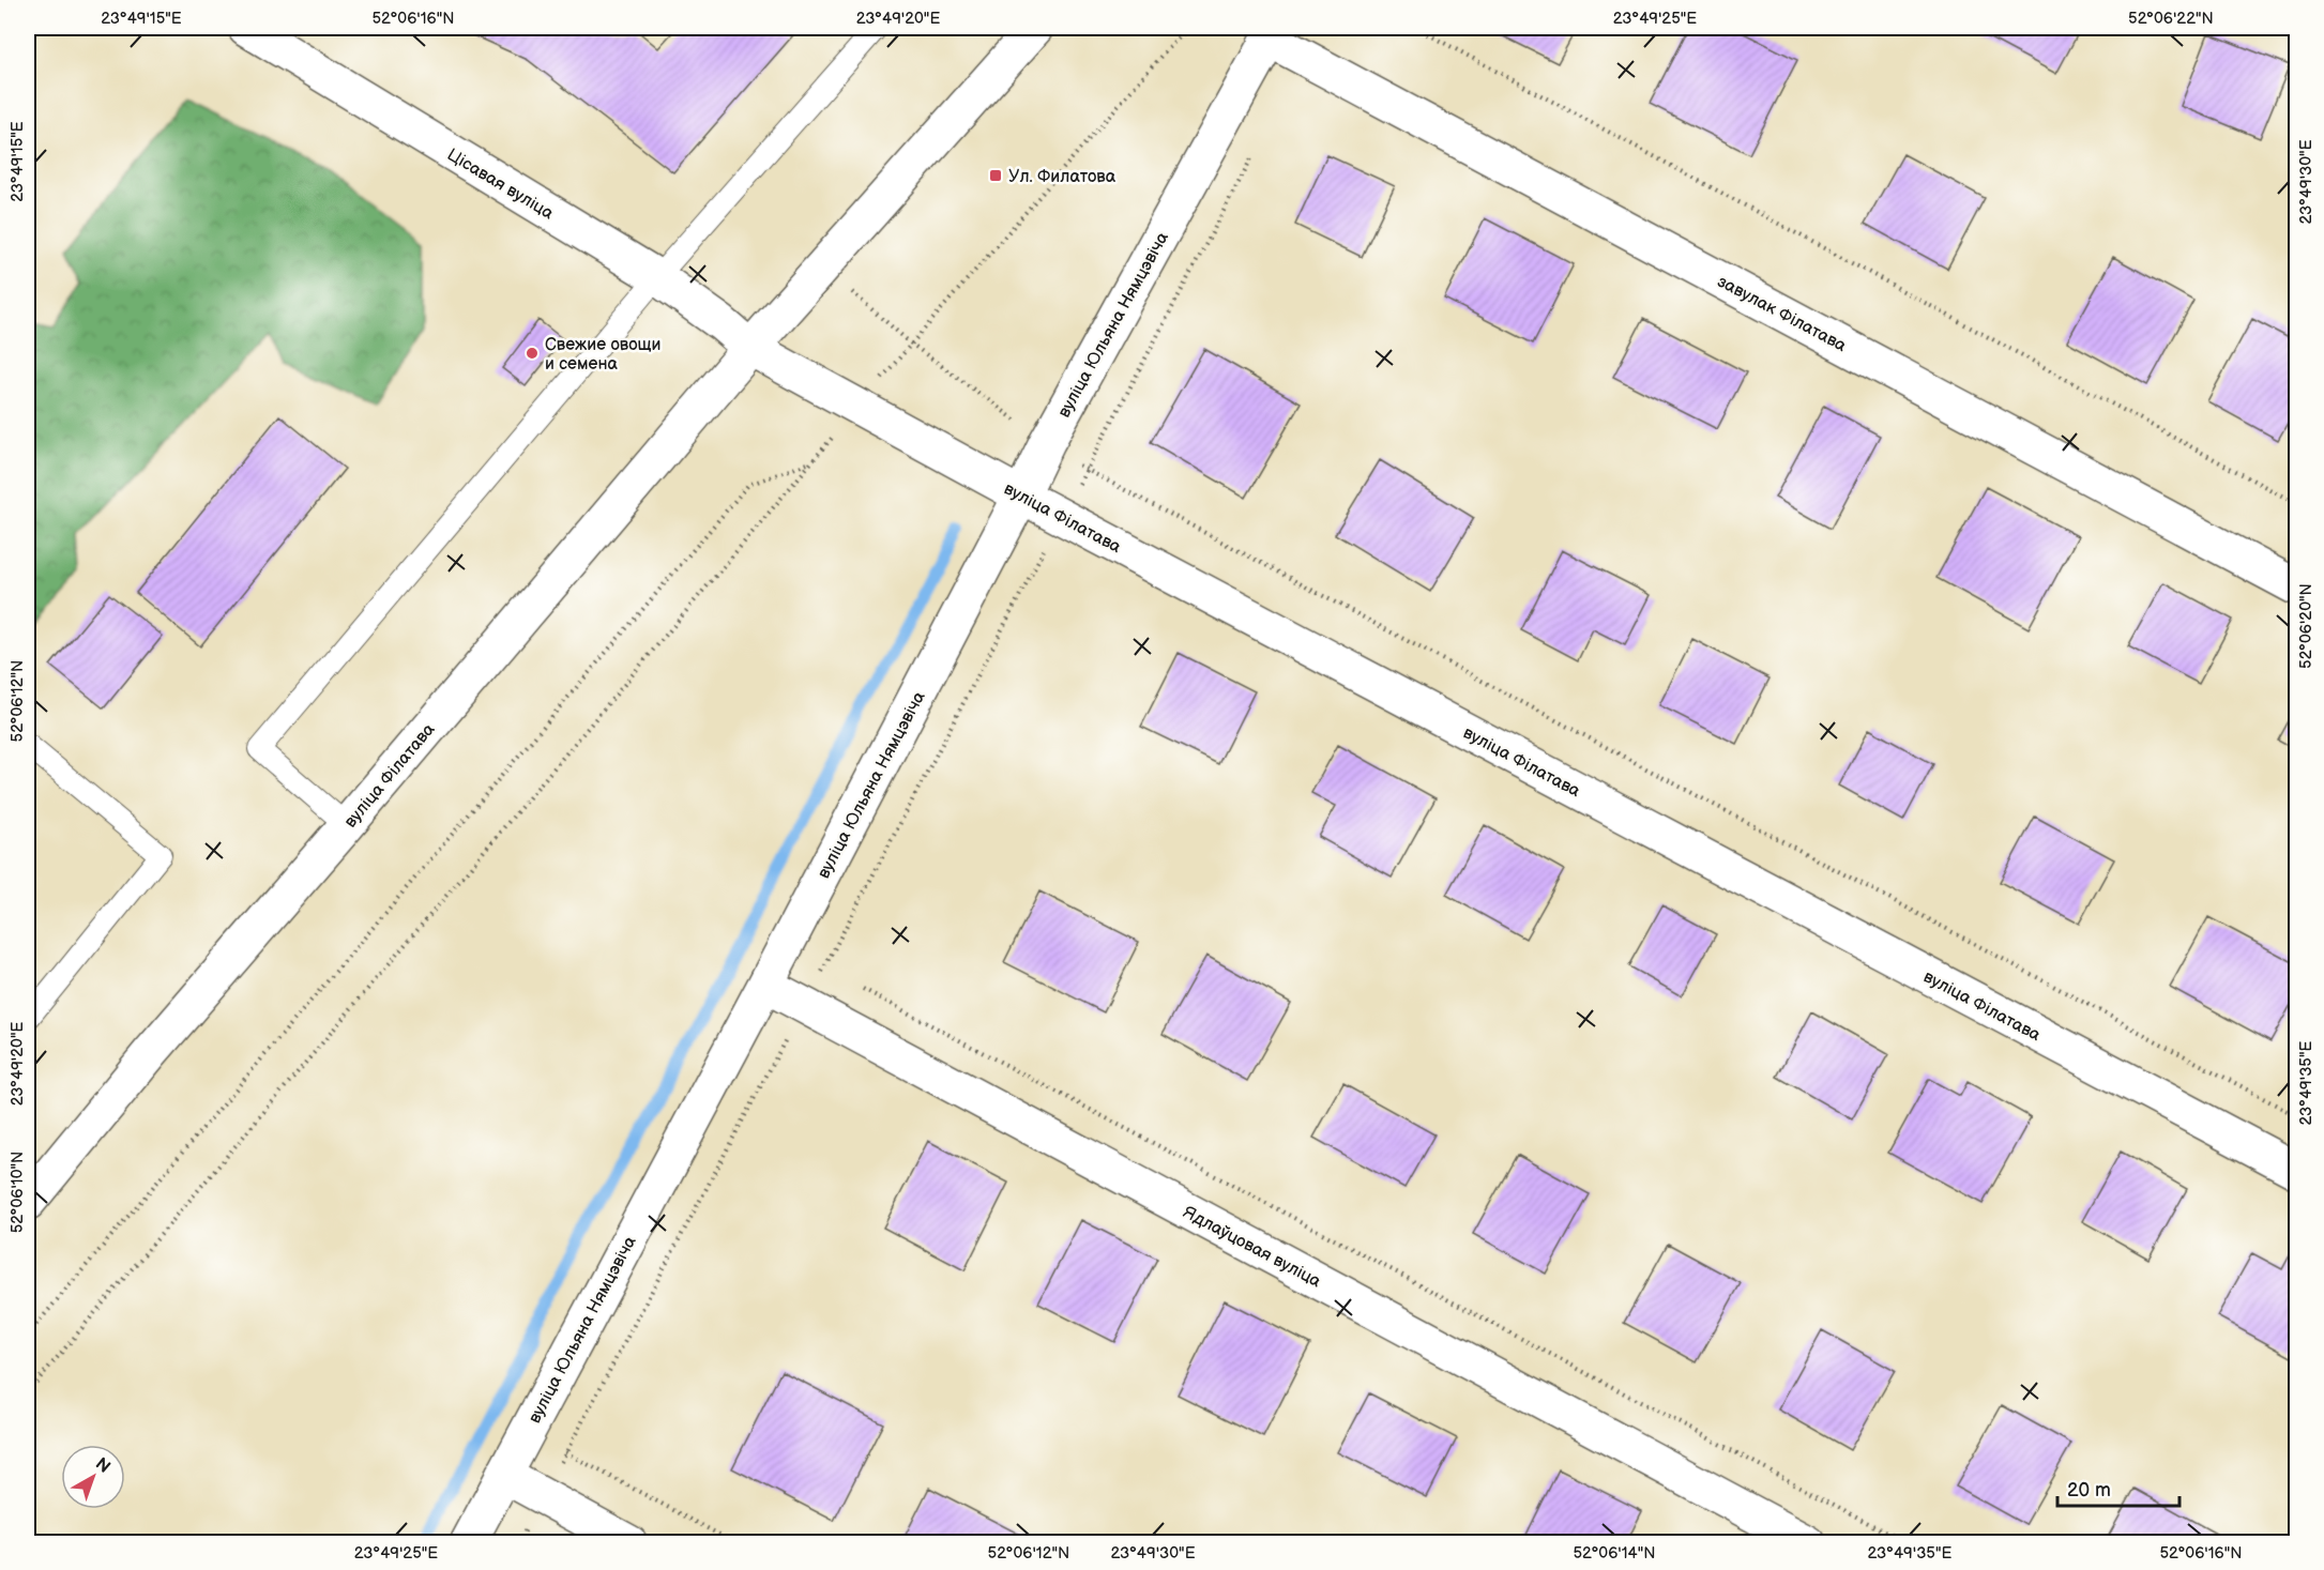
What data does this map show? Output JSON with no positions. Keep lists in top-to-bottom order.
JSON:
{
  "streets": {
    "street": [
      "Цісавая вуліца",
      "завулак Філатава",
      "вуліца Юльяна Нямцэвіча",
      "вуліца Філатава",
      "Ядлаўцовая вуліца"
    ]
  },
  "crossings": [
    ["Цісавая вуліца", "вуліца Філатава"],
    ["завулак Філатава", "вуліца Юльяна Нямцэвіча"],
    ["вуліца Юльяна Нямцэвіча", "вуліца Філатава"],
    ["вуліца Юльяна Нямцэвіча", "Ядлаўцовая вуліца"]
  ],
  "places": {
    "transit": ["Ул. Филатова"],
    "other": ["Свежие овощи и семена"]
  },
  "scale_bar": "20 m",
  "north": "top right",
  "coordinates": [
    "23°49'15\"E",
    "52°06'16\"N",
    "23°49'20\"E",
    "23°49'25\"E",
    "52°06'22\"N",
    "23°49'30\"E",
    "52°06'20\"N",
    "52°06'12\"N",
    "23°49'35\"E",
    "52°06'10\"N",
    "52°06'14\"N"
  ]
}
